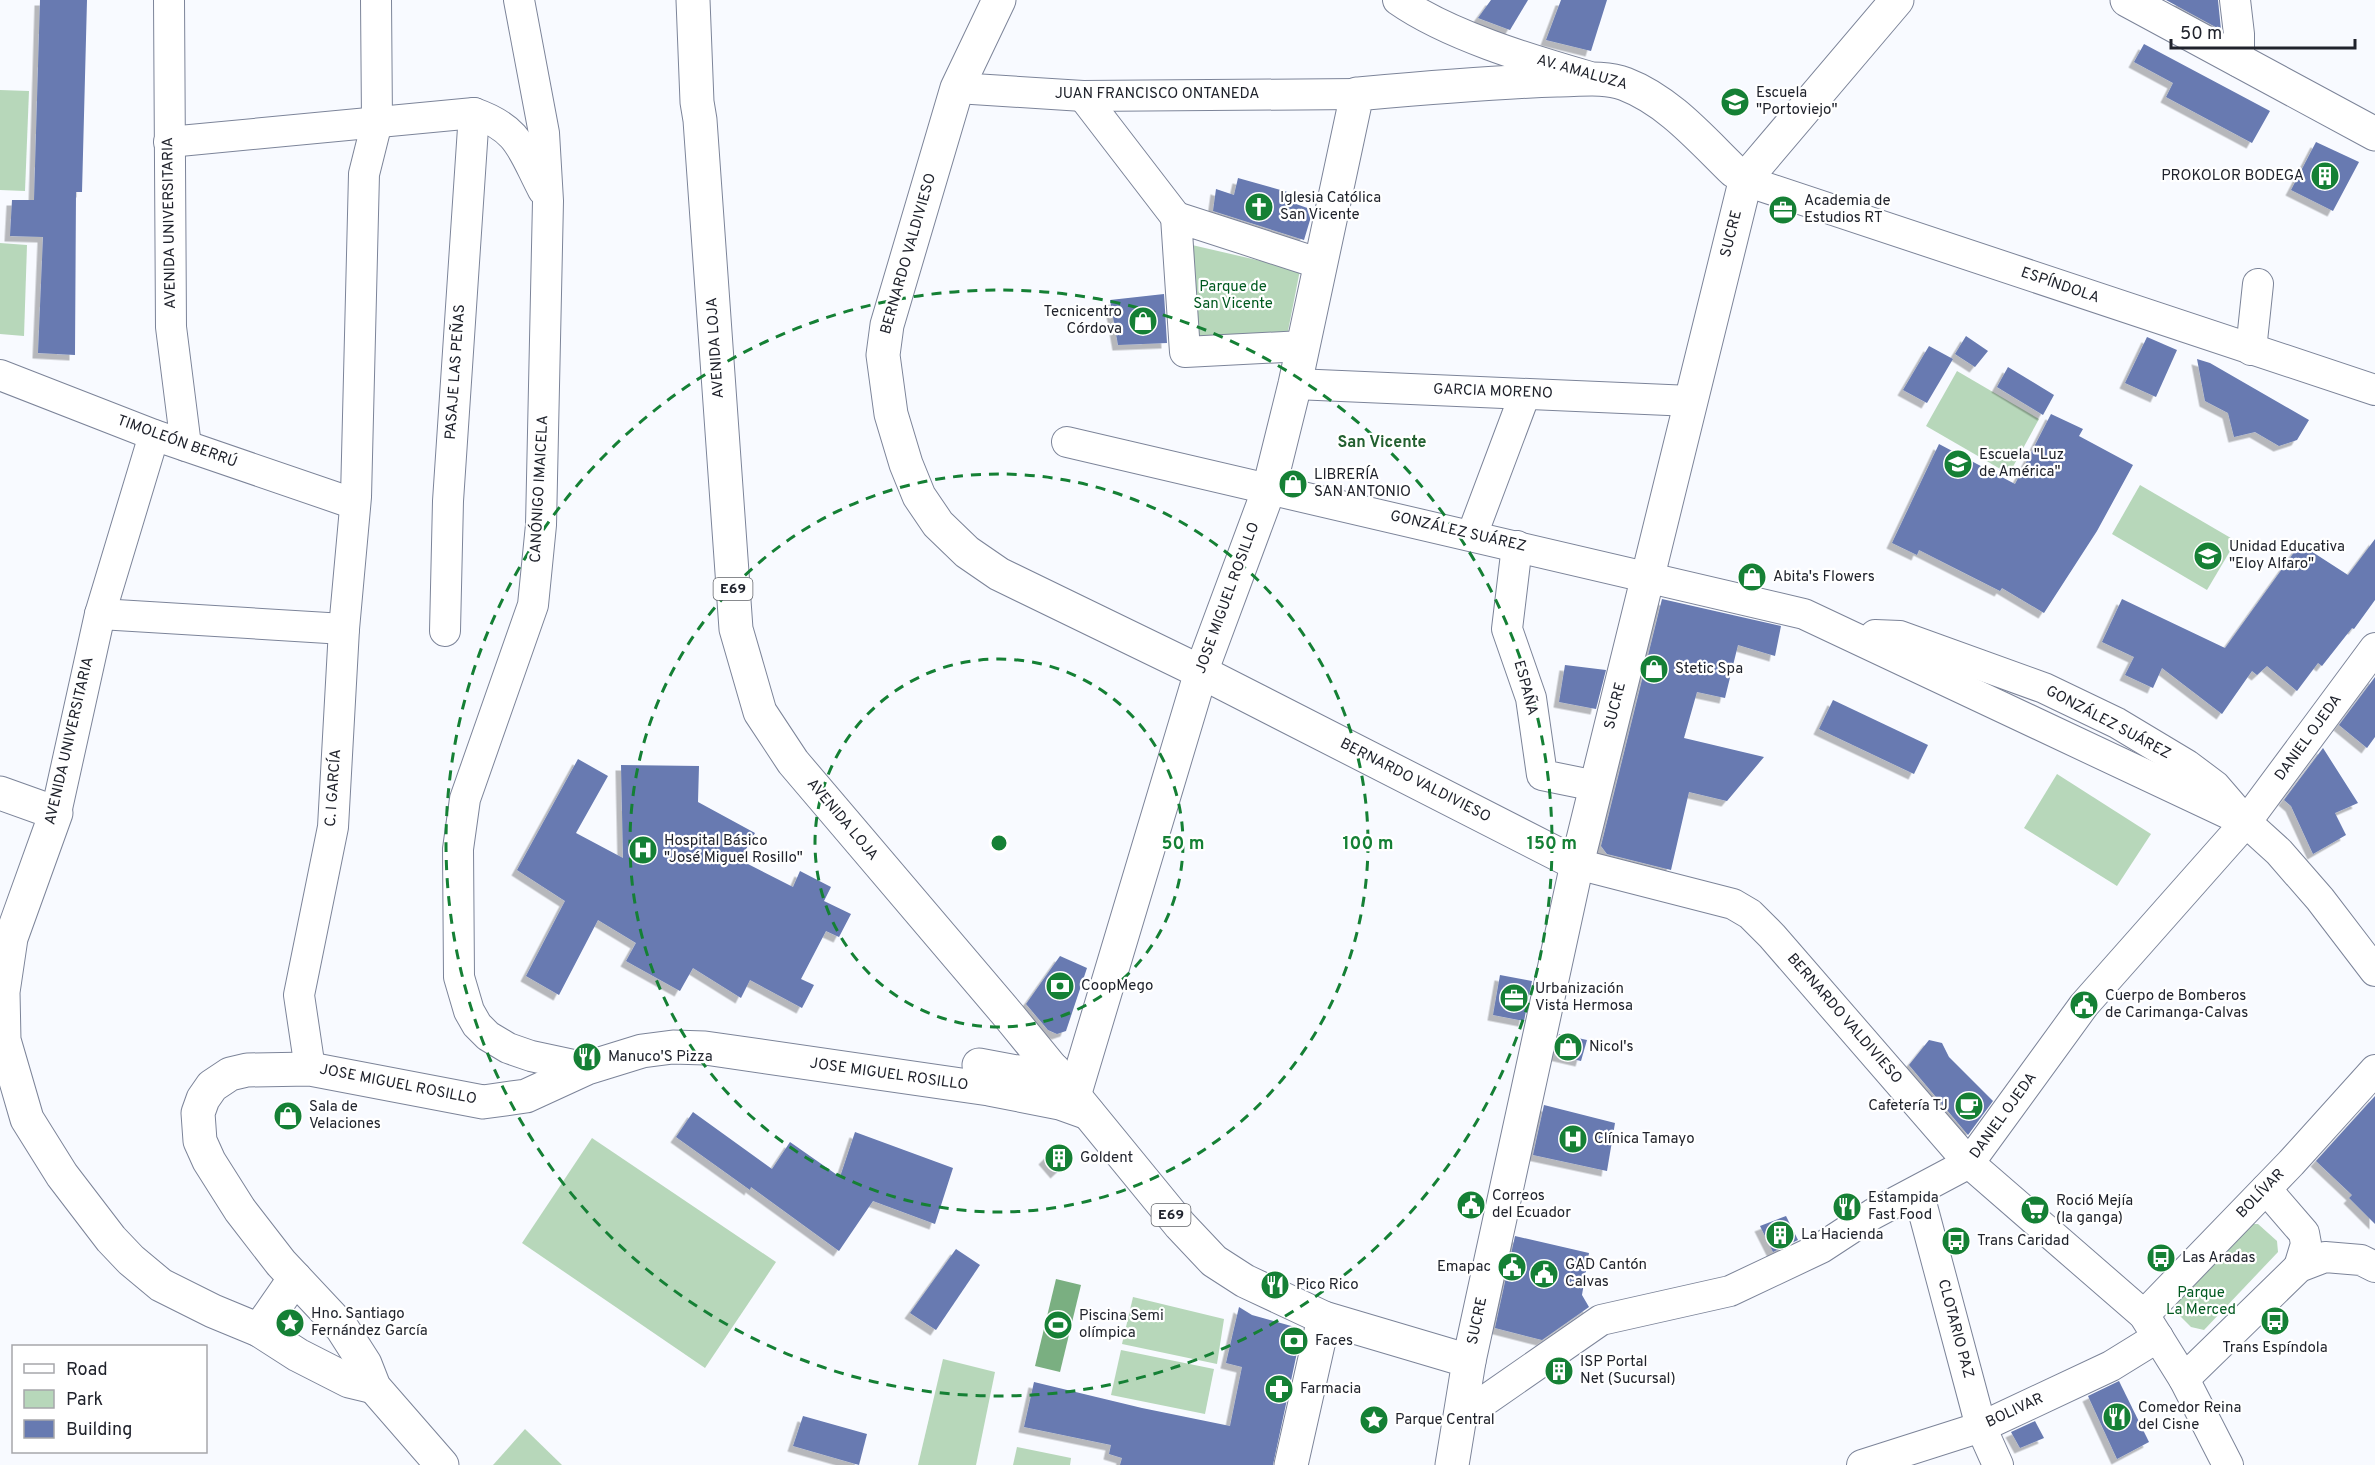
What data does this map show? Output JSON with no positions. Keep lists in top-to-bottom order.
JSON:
{
  "streets": {
    "main road": [
      "AV. AMALUZA",
      "AVENIDA UNIVERSITARIA",
      "SUCRE",
      "BERNARDO VALDIVIESO",
      "AVENIDA LOJA",
      "E69",
      "JOSE MIGUEL ROSILLO"
    ],
    "street": [
      "JUAN FRANCISCO ONTANEDA",
      "ESPÍNDOLA",
      "PASAJE LAS PEÑAS",
      "GARCIA MORENO",
      "TIMOLEÓN BERRÚ",
      "CANÓNIGO IMAICELA",
      "GONZÁLEZ SUÁREZ",
      "ESPAÑA",
      "DANIEL OJEDA",
      "C. I GARCÍA",
      "BOLÍVAR",
      "CLOTARIO PAZ",
      "BOLIVAR"
    ]
  },
  "crossings": [
    ["AV. AMALUZA", "SUCRE"],
    ["AV. AMALUZA", "ESPÍNDOLA"],
    ["JUAN FRANCISCO ONTANEDA", "BERNARDO VALDIVIESO"],
    ["JUAN FRANCISCO ONTANEDA", "JOSE MIGUEL ROSILLO"],
    ["AVENIDA UNIVERSITARIA", "TIMOLEÓN BERRÚ"],
    ["AVENIDA UNIVERSITARIA", "JOSE MIGUEL ROSILLO"],
    ["SUCRE", "BERNARDO VALDIVIESO"],
    ["SUCRE", "ESPÍNDOLA"],
    ["SUCRE", "AVENIDA LOJA"],
    ["SUCRE", "GARCIA MORENO"],
    ["SUCRE", "GONZÁLEZ SUÁREZ"],
    ["SUCRE", "ESPAÑA"],
    ["SUCRE", "DANIEL OJEDA"],
    ["BERNARDO VALDIVIESO", "JOSE MIGUEL ROSILLO"],
    ["BERNARDO VALDIVIESO", "DANIEL OJEDA"],
    ["BERNARDO VALDIVIESO", "BOLÍVAR"],
    ["BERNARDO VALDIVIESO", "BOLIVAR"],
    ["AVENIDA LOJA", "JOSE MIGUEL ROSILLO"],
    ["GARCIA MORENO", "JOSE MIGUEL ROSILLO"],
    ["TIMOLEÓN BERRÚ", "C. I GARCÍA"],
    ["CANÓNIGO IMAICELA", "JOSE MIGUEL ROSILLO"],
    ["GONZÁLEZ SUÁREZ", "JOSE MIGUEL ROSILLO"],
    ["GONZÁLEZ SUÁREZ", "ESPAÑA"],
    ["GONZÁLEZ SUÁREZ", "DANIEL OJEDA"],
    ["JOSE MIGUEL ROSILLO", "C. I GARCÍA"],
    ["DANIEL OJEDA", "CLOTARIO PAZ"],
    ["BOLÍVAR", "BOLIVAR"],
    ["CLOTARIO PAZ", "BOLIVAR"]
  ],
  "districts": ["San Vicente"],
  "parks": ["Parque de San Vicente", "Parque La Merced"],
  "places": {
    "school or university": ["Escuela \"Portoviejo\"", "Escuela \"Luz de América\"", "Unidad Educativa \"Eloy Alfaro\""],
    "building": [
      "PROKOLOR BODEGA",
      "Goldent",
      "La Hacienda",
      "ISP Portal Net (Sucursal)"
    ],
    "church": ["Iglesia Católica San Vicente"],
    "office": ["Academia de Estudios RT", "Urbanización Vista Hermosa"],
    "shop": [
      "Tecnicentro Córdova",
      "LIBRERÍA SAN ANTONIO",
      "Abita's Flowers",
      "Stetic Spa",
      "Nicol's",
      "Sala de Velaciones"
    ],
    "hospital": ["Hospital Básico \"José Miguel Rosillo\"", "Clínica Tamayo"],
    "bank": ["CoopMego", "Faces"],
    "public building": [
      "Cuerpo de Bomberos de Carimanga-Calvas",
      "Correos del Ecuador",
      "Emapac",
      "GAD Cantón Calvas"
    ],
    "restaurant": [
      "Manuco'S Pizza",
      "Estampida Fast Food",
      "Pico Rico",
      "Comedor Reina del Cisne"
    ],
    "cafe": ["Cafetería TJ"],
    "supermarket": ["Roció Mejía (la ganga)"],
    "bus stop": ["Trans Caridad", "Las Aradas", "Trans Espíndola"],
    "place": ["Hno. Santiago Fernández García", "Parque Central"],
    "sports": ["Piscina Semi olímpica"],
    "pharmacy": ["Farmacia"]
  },
  "legend": ["Road", "Park", "Building"],
  "scale_bar": "50 m",
  "rings": ["50 m", "100 m", "150 m"]
}
